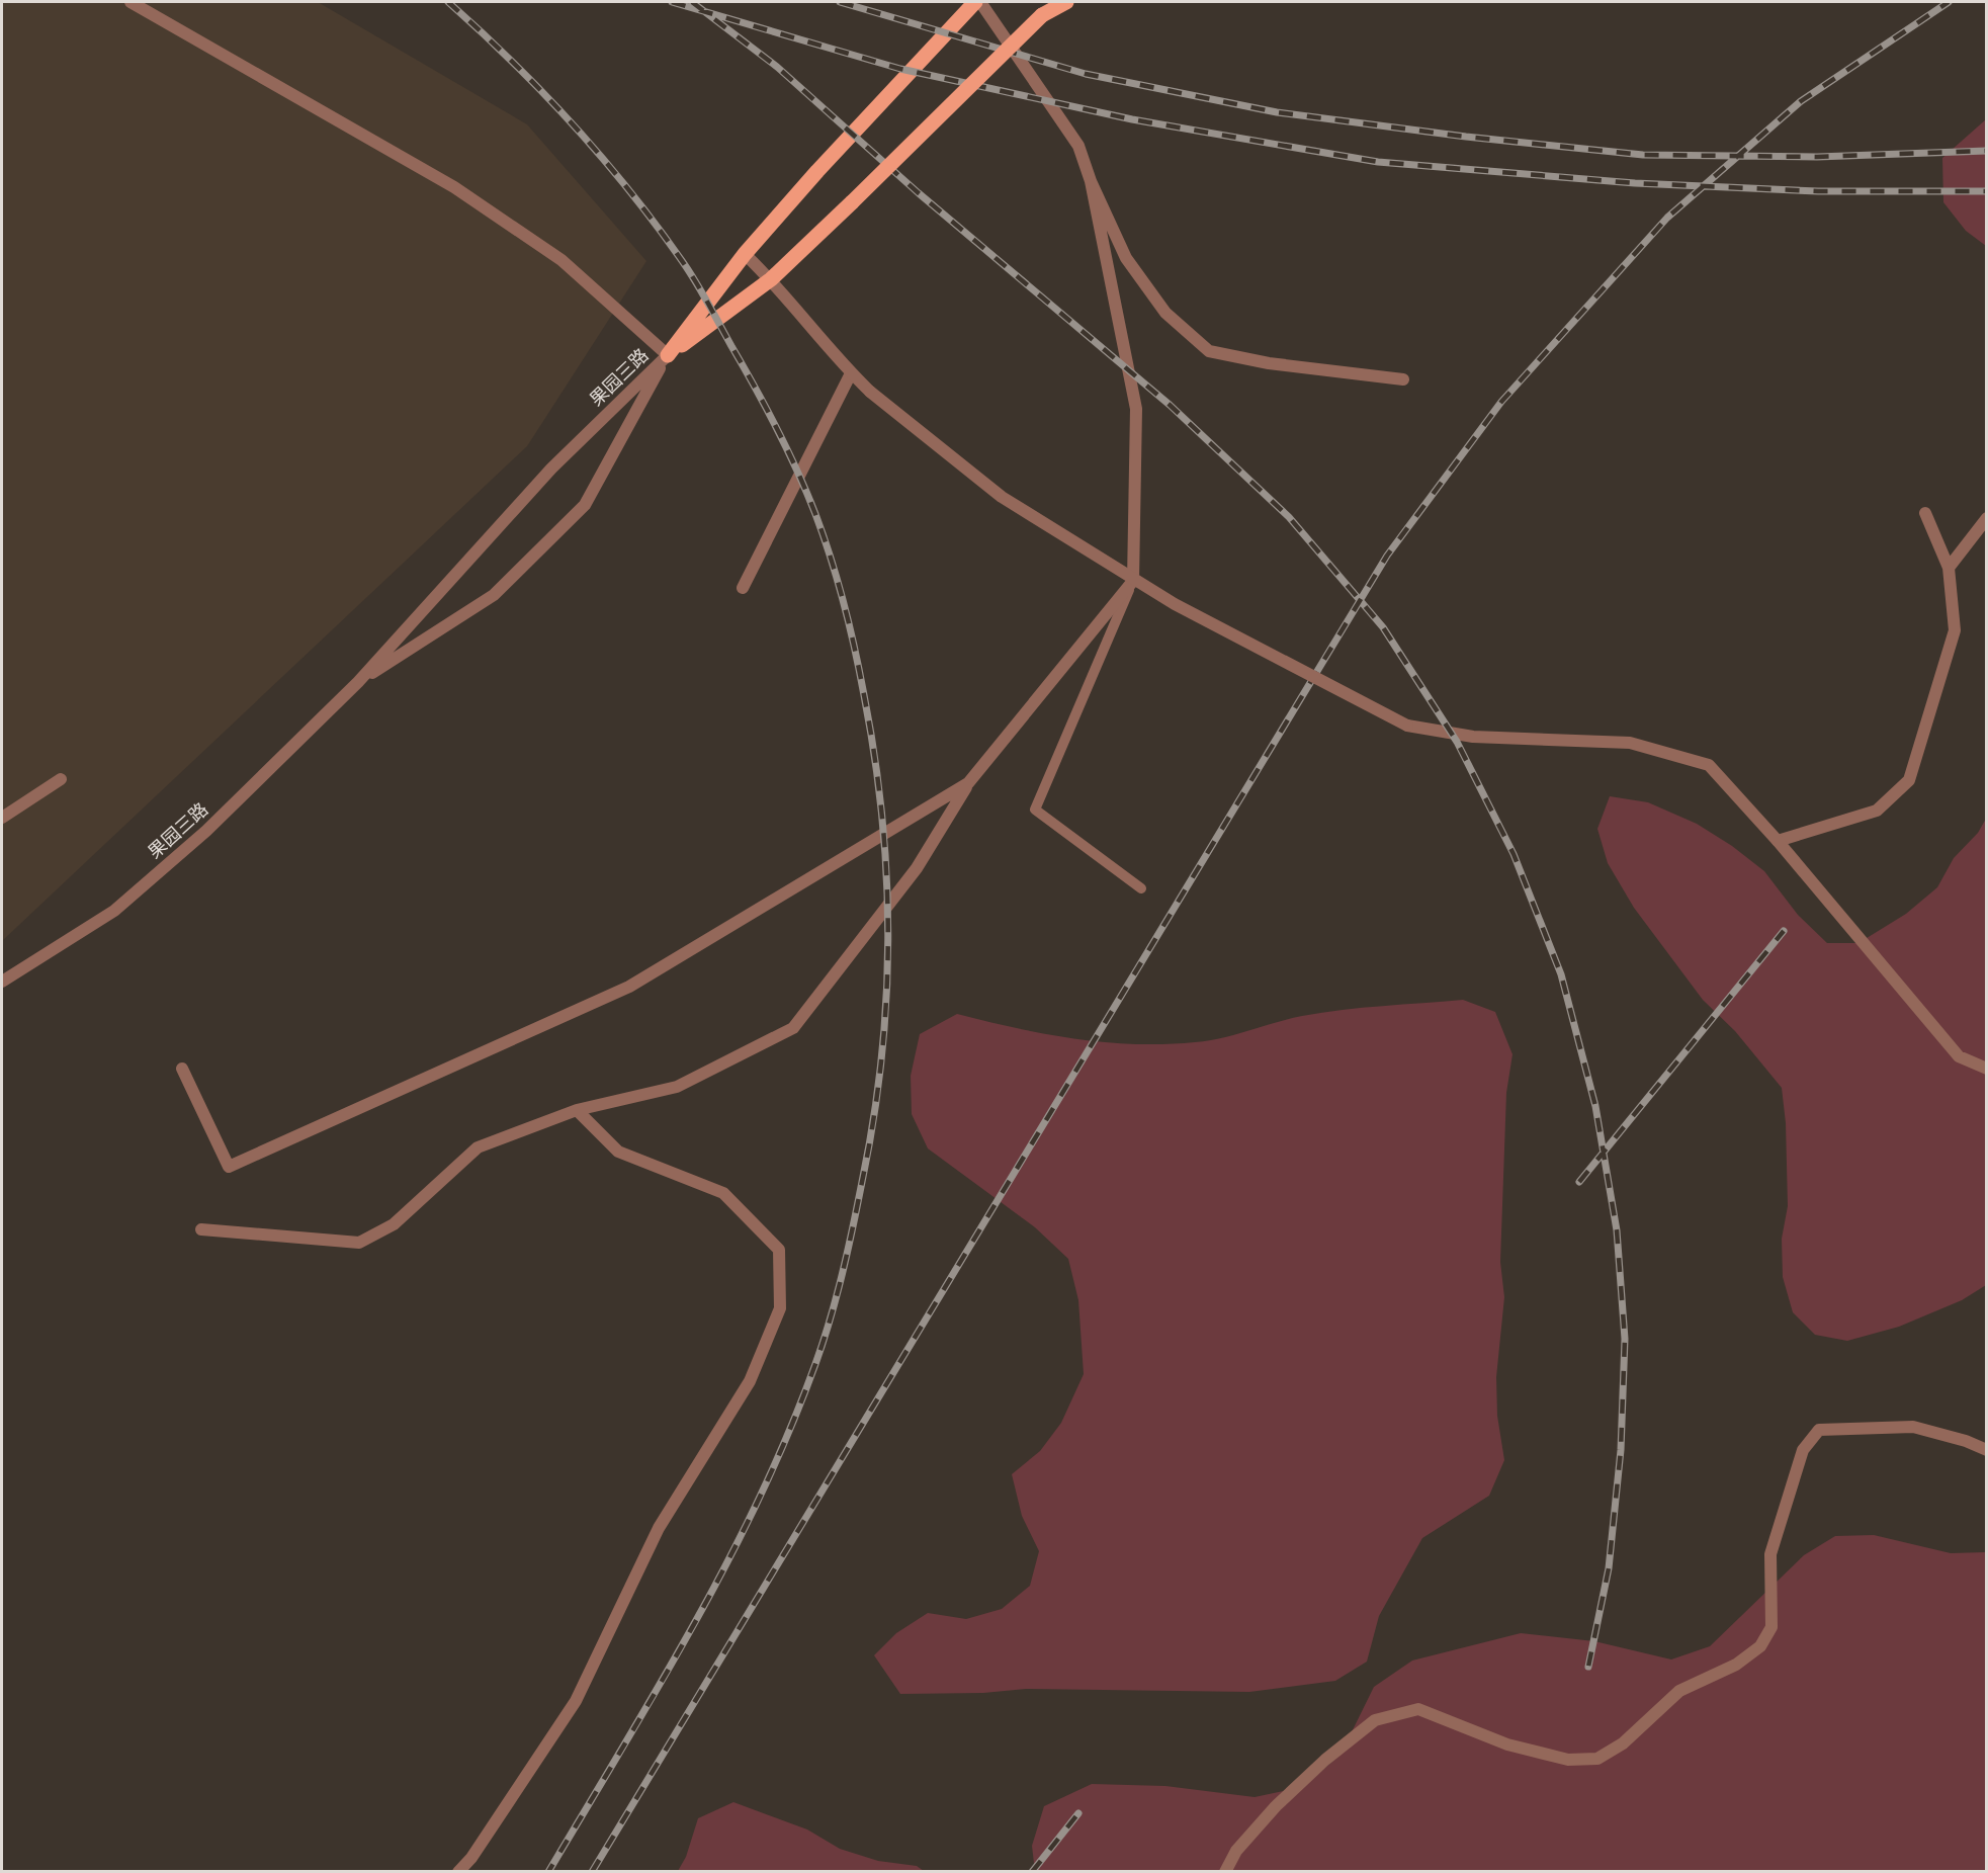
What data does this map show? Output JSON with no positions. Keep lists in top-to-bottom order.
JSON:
{
  "streets": {
    "street": ["果园三路"]
  }
}
